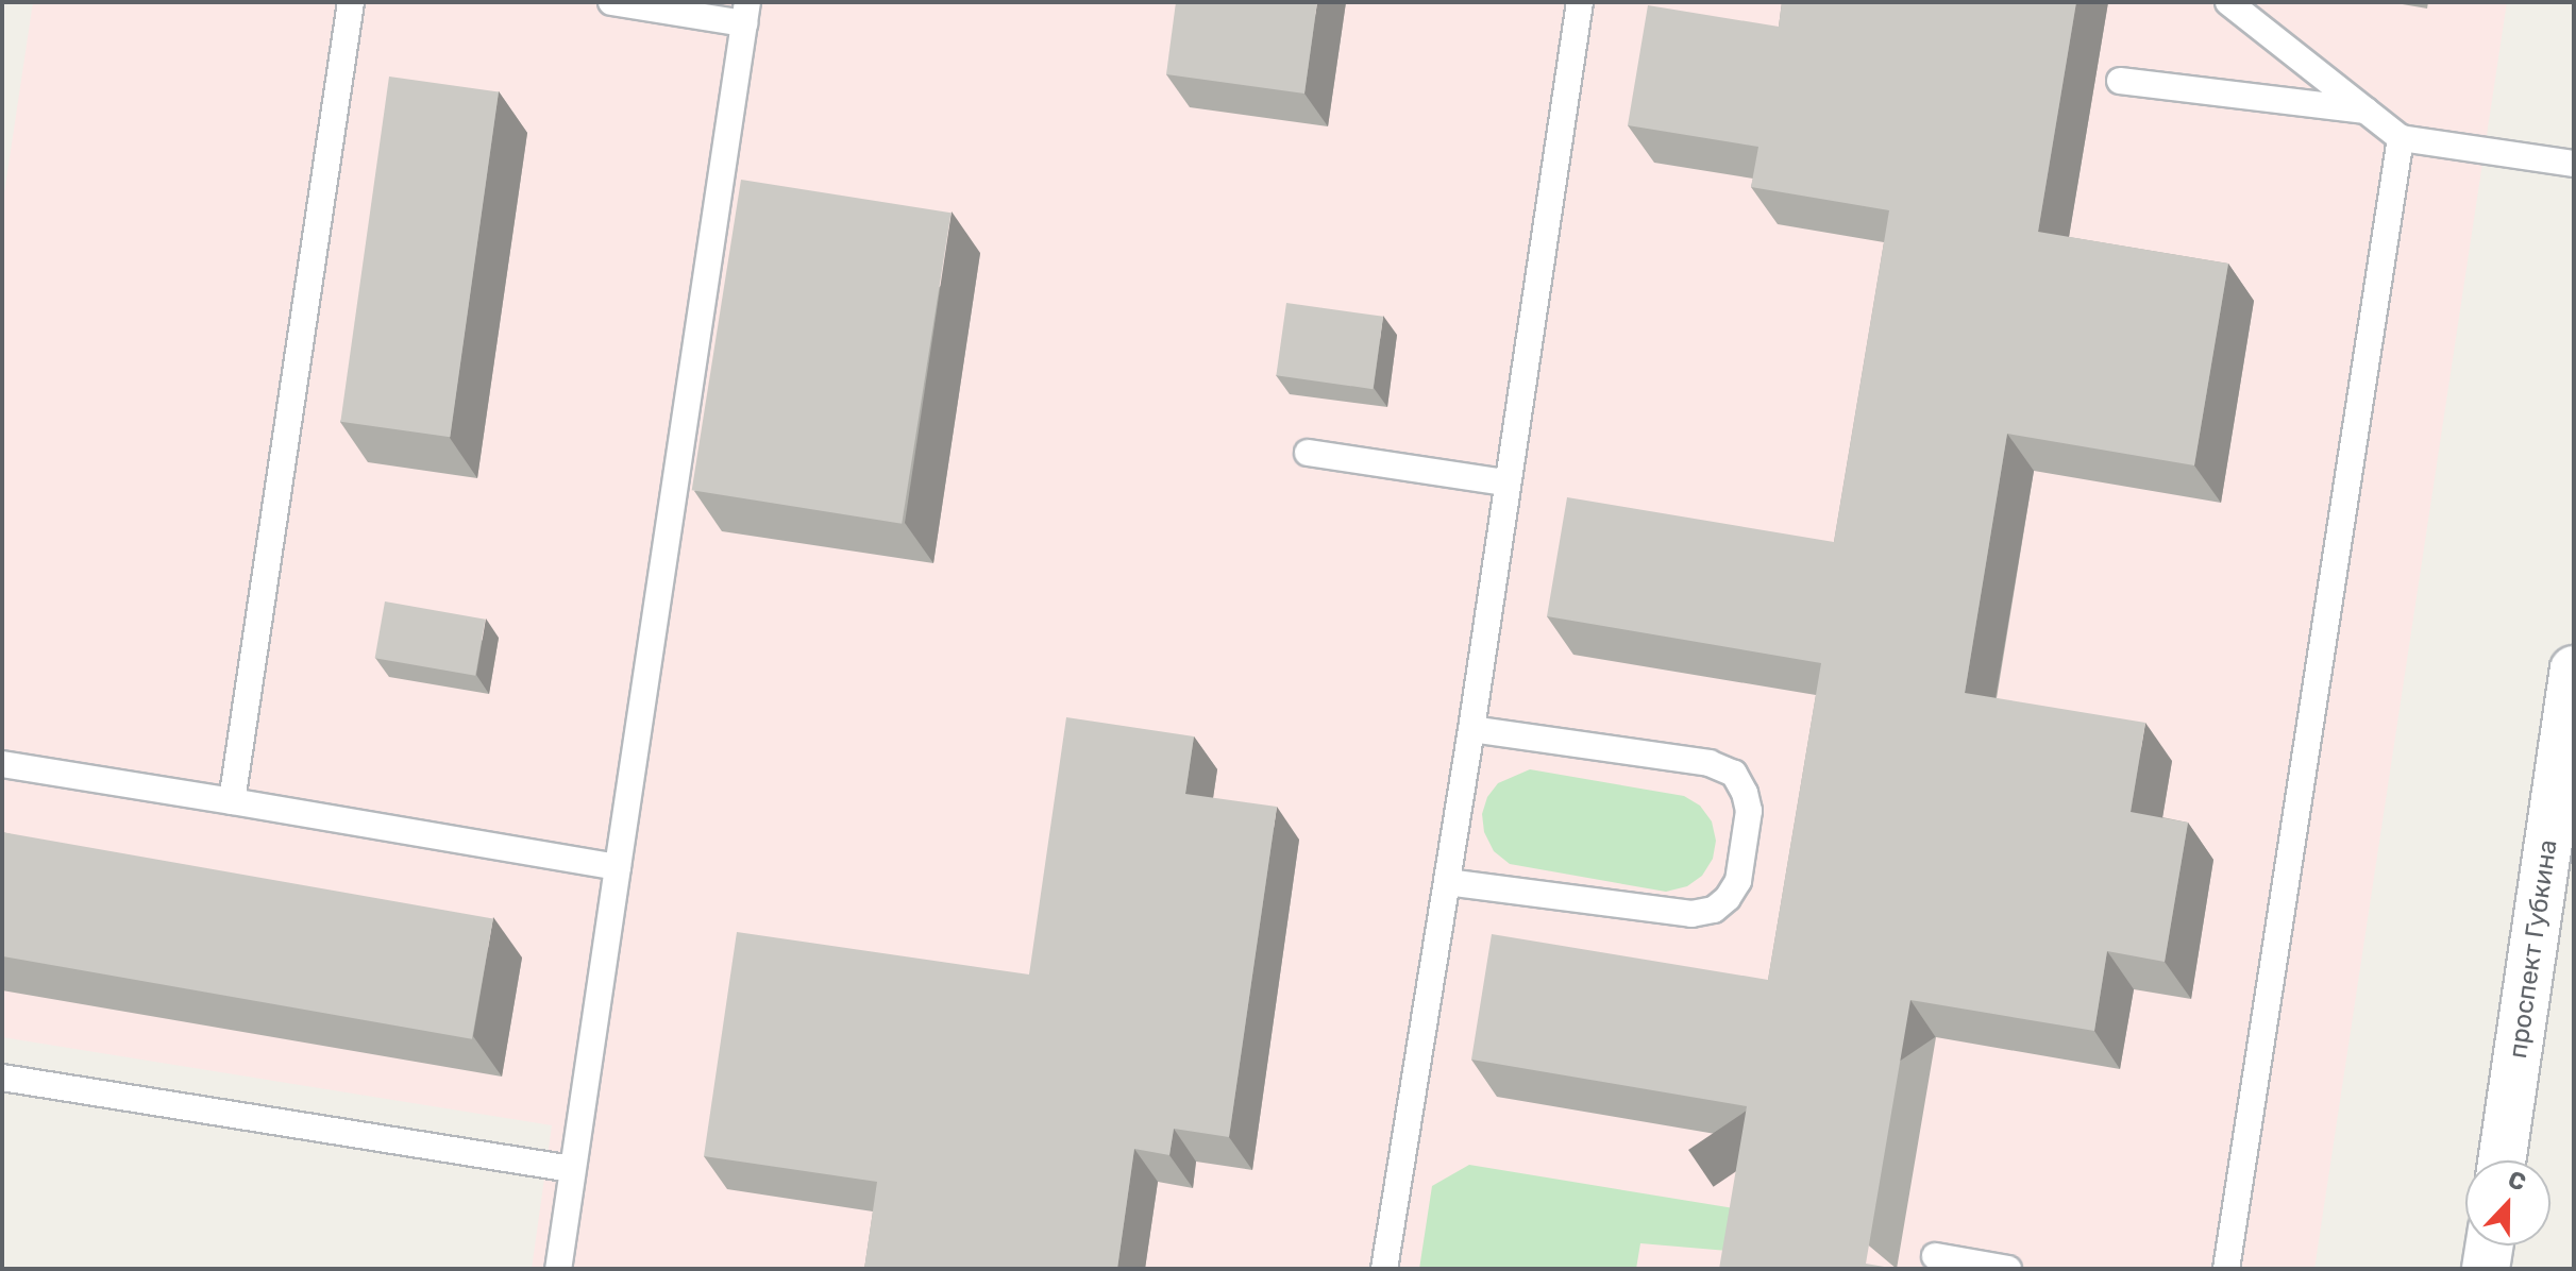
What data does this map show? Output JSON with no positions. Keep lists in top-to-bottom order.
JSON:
{
  "streets": {
    "street": ["проспект Губкина"]
  },
  "north": "top"
}
